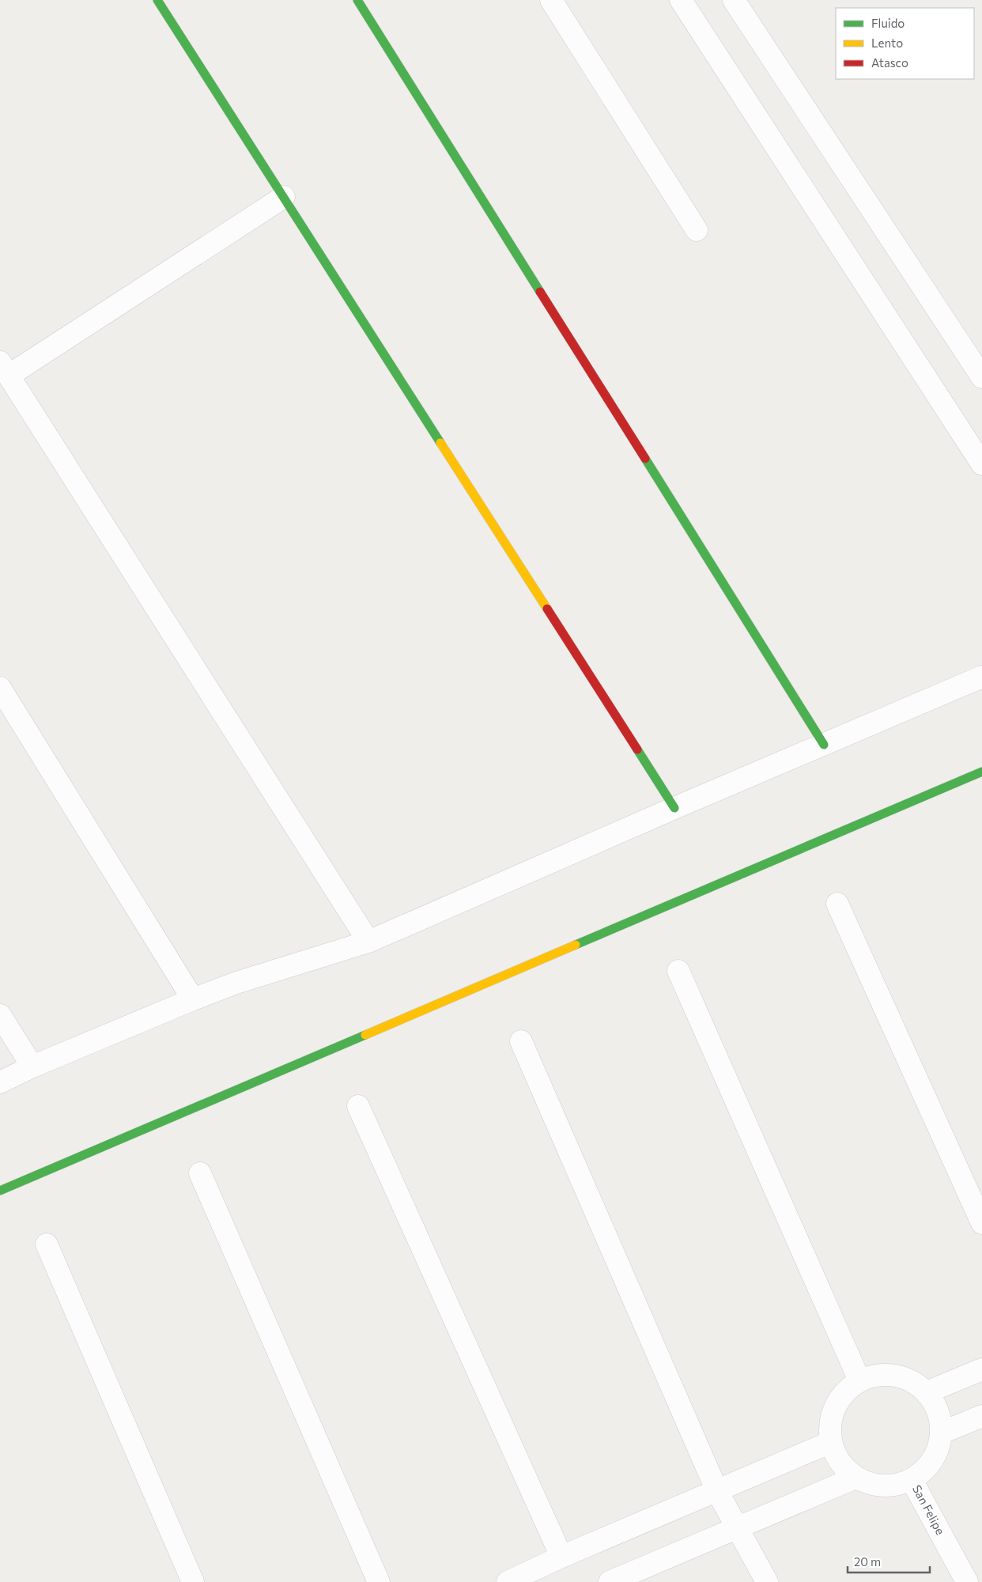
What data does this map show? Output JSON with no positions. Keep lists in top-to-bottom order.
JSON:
{
  "streets": {
    "street": ["San Felipe"]
  },
  "legend": ["Fluido", "Lento", "Atasco"],
  "scale_bar": "20 m"
}
